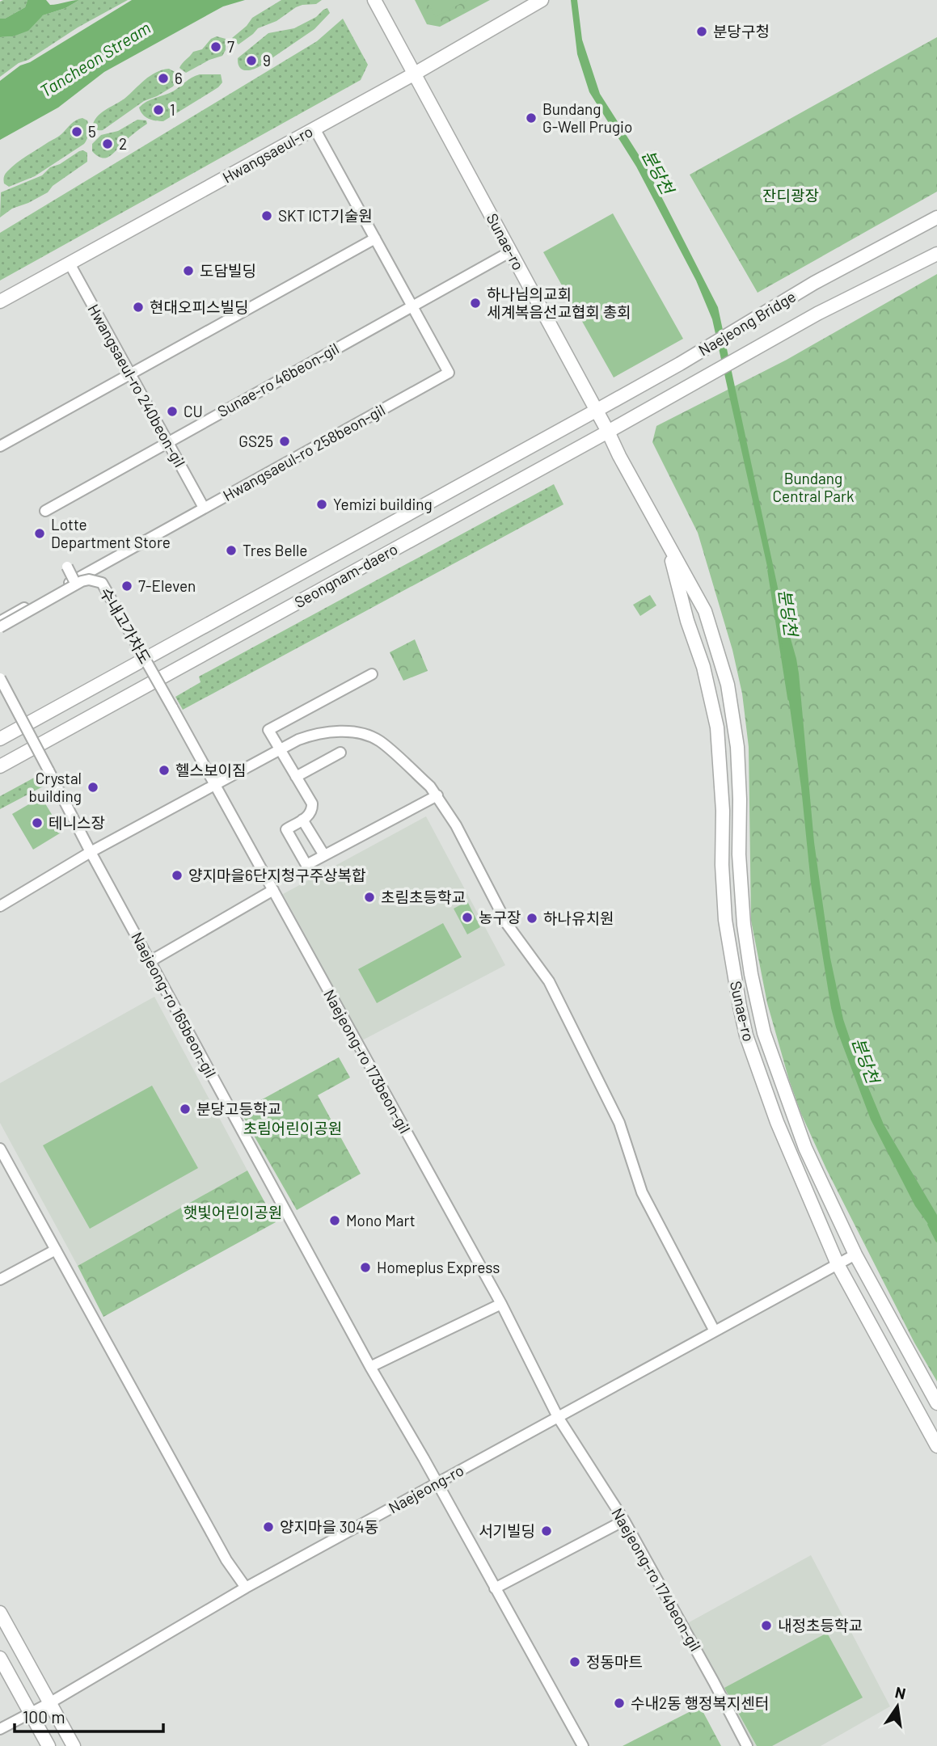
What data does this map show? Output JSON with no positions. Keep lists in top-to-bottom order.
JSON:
{
  "streets": {
    "main road": [
      "Hwangsaeul-ro",
      "Sunae-ro",
      "Naejeong Bridge",
      "Seongnam-daero"
    ],
    "street": [
      "Sunae-ro 46beon-gil",
      "Hwangsaeul-ro 240beon-gil",
      "Hwangsaeul-ro 258beon-gil",
      "수내고가차도",
      "Naejeong-ro 165beon-gil",
      "Naejeong-ro 173beon-gil",
      "Naejeong-ro",
      "Naejeong-ro 174beon-gil"
    ]
  },
  "crossings": [
    ["Hwangsaeul-ro", "Sunae-ro"],
    ["Hwangsaeul-ro", "Hwangsaeul-ro 240beon-gil"],
    ["Hwangsaeul-ro", "Hwangsaeul-ro 258beon-gil"],
    ["Sunae-ro", "Sunae-ro 46beon-gil"],
    ["Sunae-ro", "Seongnam-daero"],
    ["Sunae-ro", "Naejeong-ro"],
    ["Naejeong Bridge", "Seongnam-daero"],
    ["Sunae-ro 46beon-gil", "Hwangsaeul-ro 240beon-gil"],
    ["Sunae-ro 46beon-gil", "Hwangsaeul-ro 258beon-gil"],
    ["Hwangsaeul-ro 240beon-gil", "Hwangsaeul-ro 258beon-gil"],
    ["수내고가차도", "Naejeong-ro 173beon-gil"],
    ["Naejeong-ro 165beon-gil", "Naejeong-ro"],
    ["Naejeong-ro 173beon-gil", "Naejeong-ro"],
    ["Naejeong-ro 173beon-gil", "Naejeong-ro 174beon-gil"],
    ["Naejeong-ro", "Naejeong-ro 174beon-gil"]
  ],
  "water": ["Tancheon Stream", "분당천"],
  "parks": [
    "잔디광장",
    "Bundang Central Park",
    "초림어린이공원",
    "햇빛어린이공원"
  ],
  "places": [
    "분당구청",
    "7",
    "9",
    "6",
    "1",
    "Bundang G-Well Prugio",
    "5",
    "2",
    "SKT ICT기술원",
    "도담빌딩",
    "하나님의교회 세계복음선교협회 총회",
    "현대오피스빌딩",
    "CU",
    "GS25",
    "Yemizi building",
    "Lotte Department Store",
    "Tres Belle",
    "7-Eleven",
    "헬스보이짐",
    "Crystal building",
    "테니스장",
    "양지마을6단지청구주상복합",
    "초림초등학교",
    "농구장",
    "하나유치원",
    "분당고등학교",
    "Mono Mart",
    "Homeplus Express",
    "양지마을 304동",
    "서기빌딩",
    "내정초등학교",
    "정동마트",
    "수내2동 행정복지센터"
  ],
  "scale_bar": "100 m",
  "north": "top"
}
